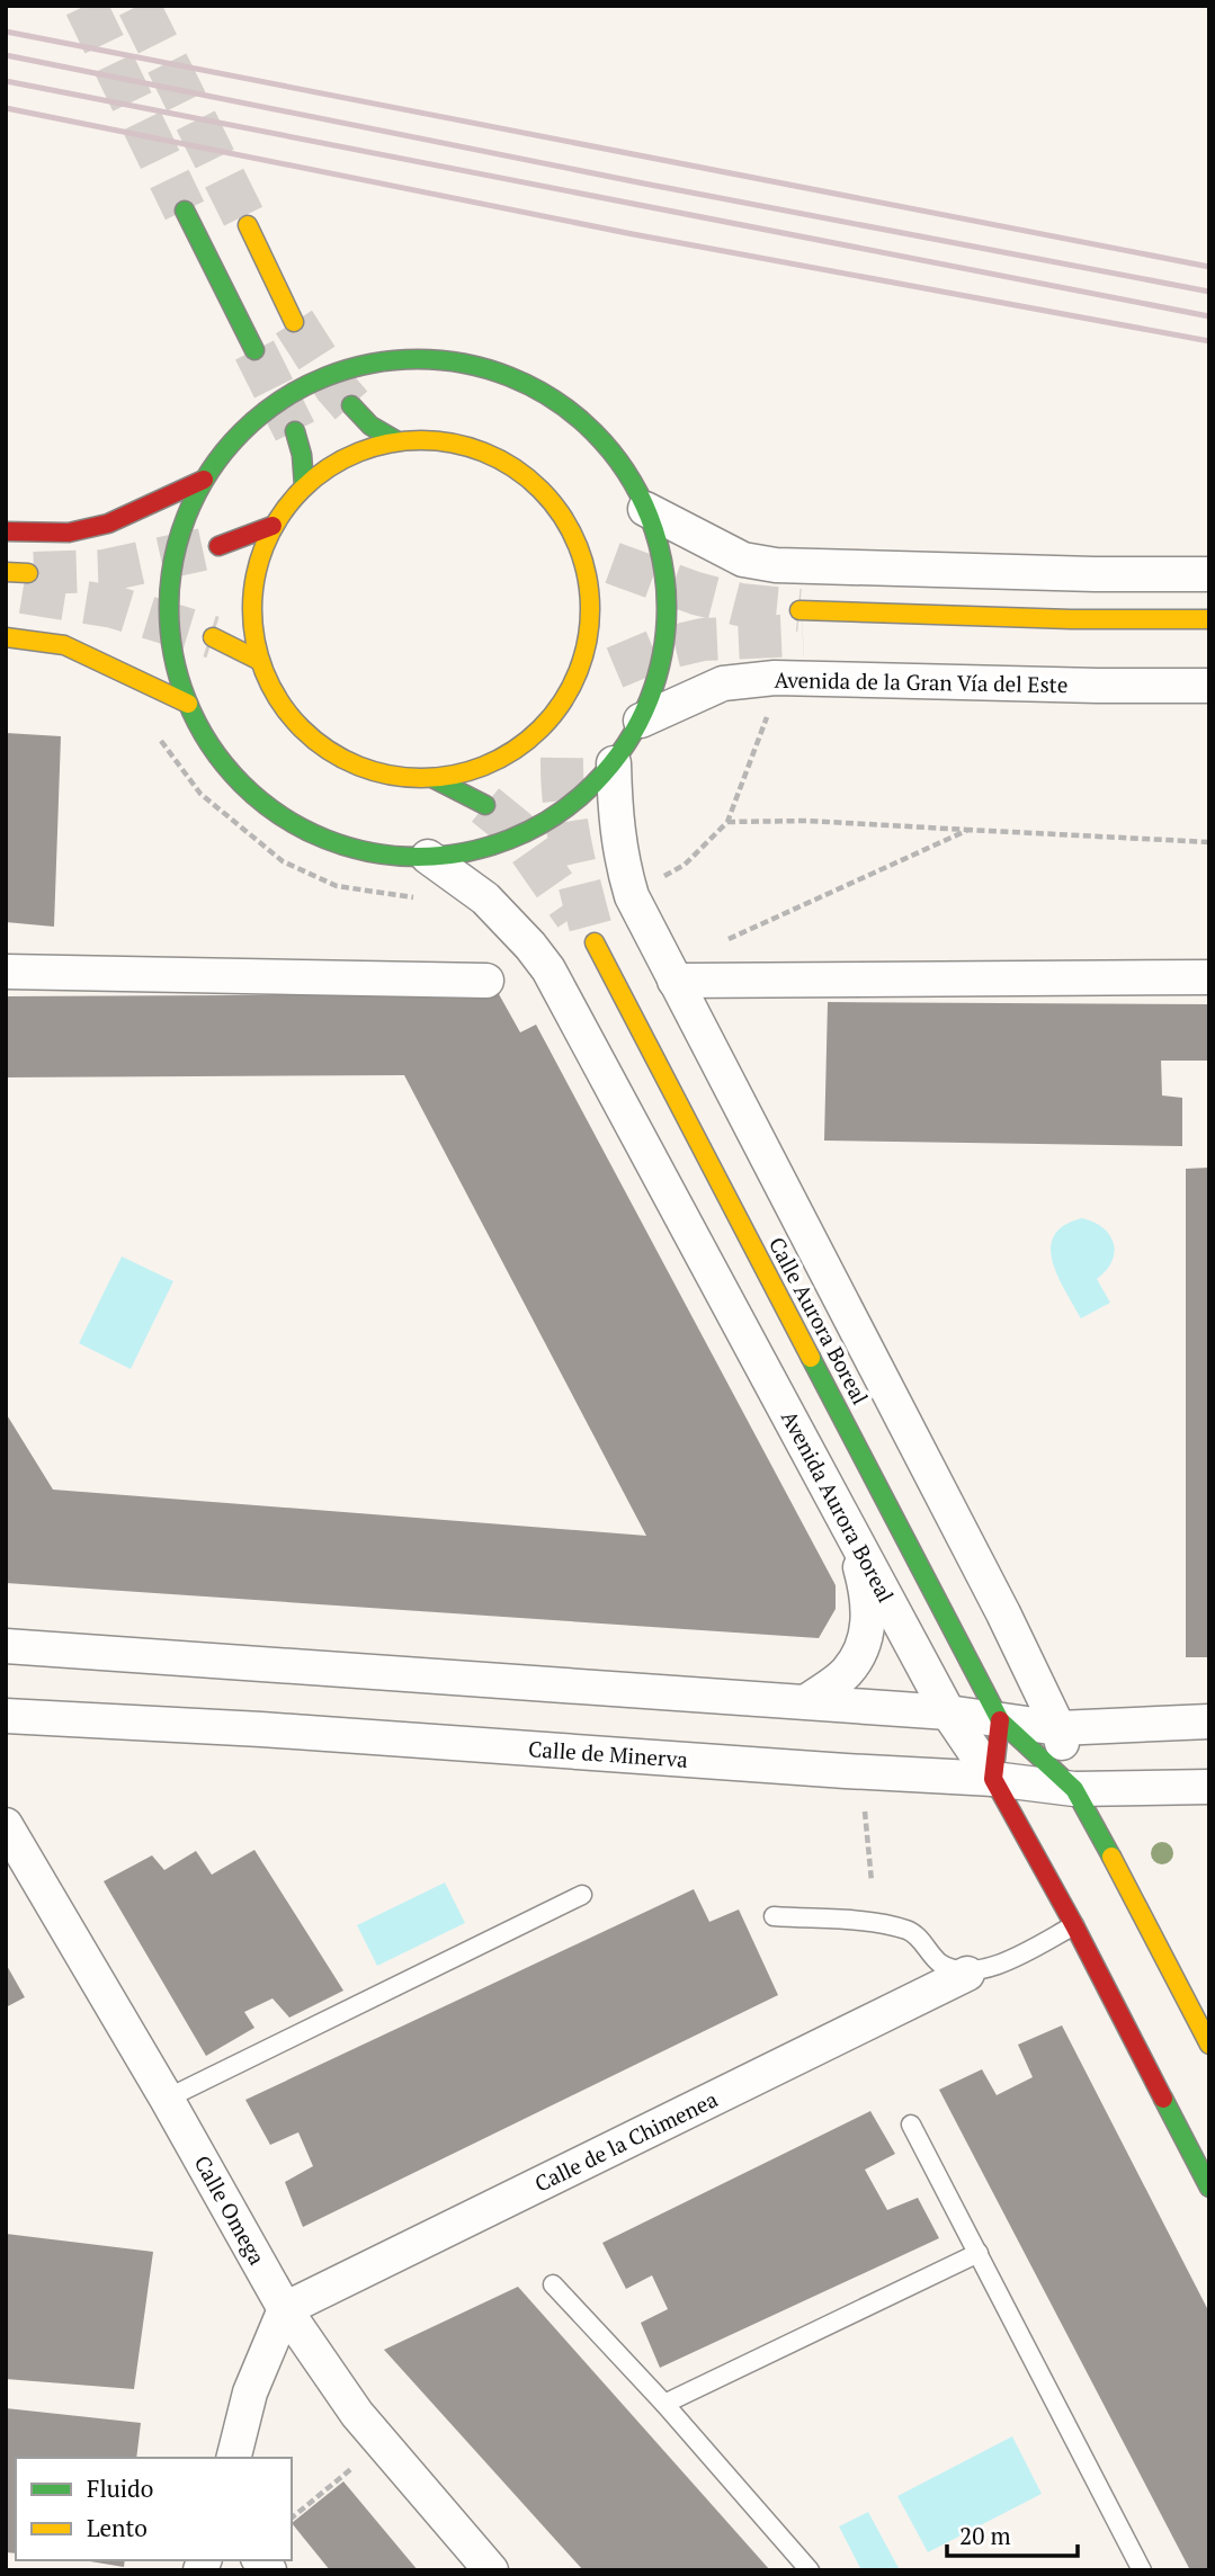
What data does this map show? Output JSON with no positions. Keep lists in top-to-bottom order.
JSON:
{
  "streets": {
    "main road": ["Calle Aurora Boreal", "Avenida Aurora Boreal"],
    "street": [
      "Avenida de la Gran Vía del Este",
      "Calle de Minerva",
      "Calle de la Chimenea",
      "Calle Omega"
    ]
  },
  "crossings": [
    ["Calle Aurora Boreal", "Calle de Minerva"],
    ["Avenida Aurora Boreal", "Calle de Minerva"],
    ["Calle de la Chimenea", "Calle Omega"]
  ],
  "legend": ["Fluido", "Lento"],
  "scale_bar": "20 m"
}
